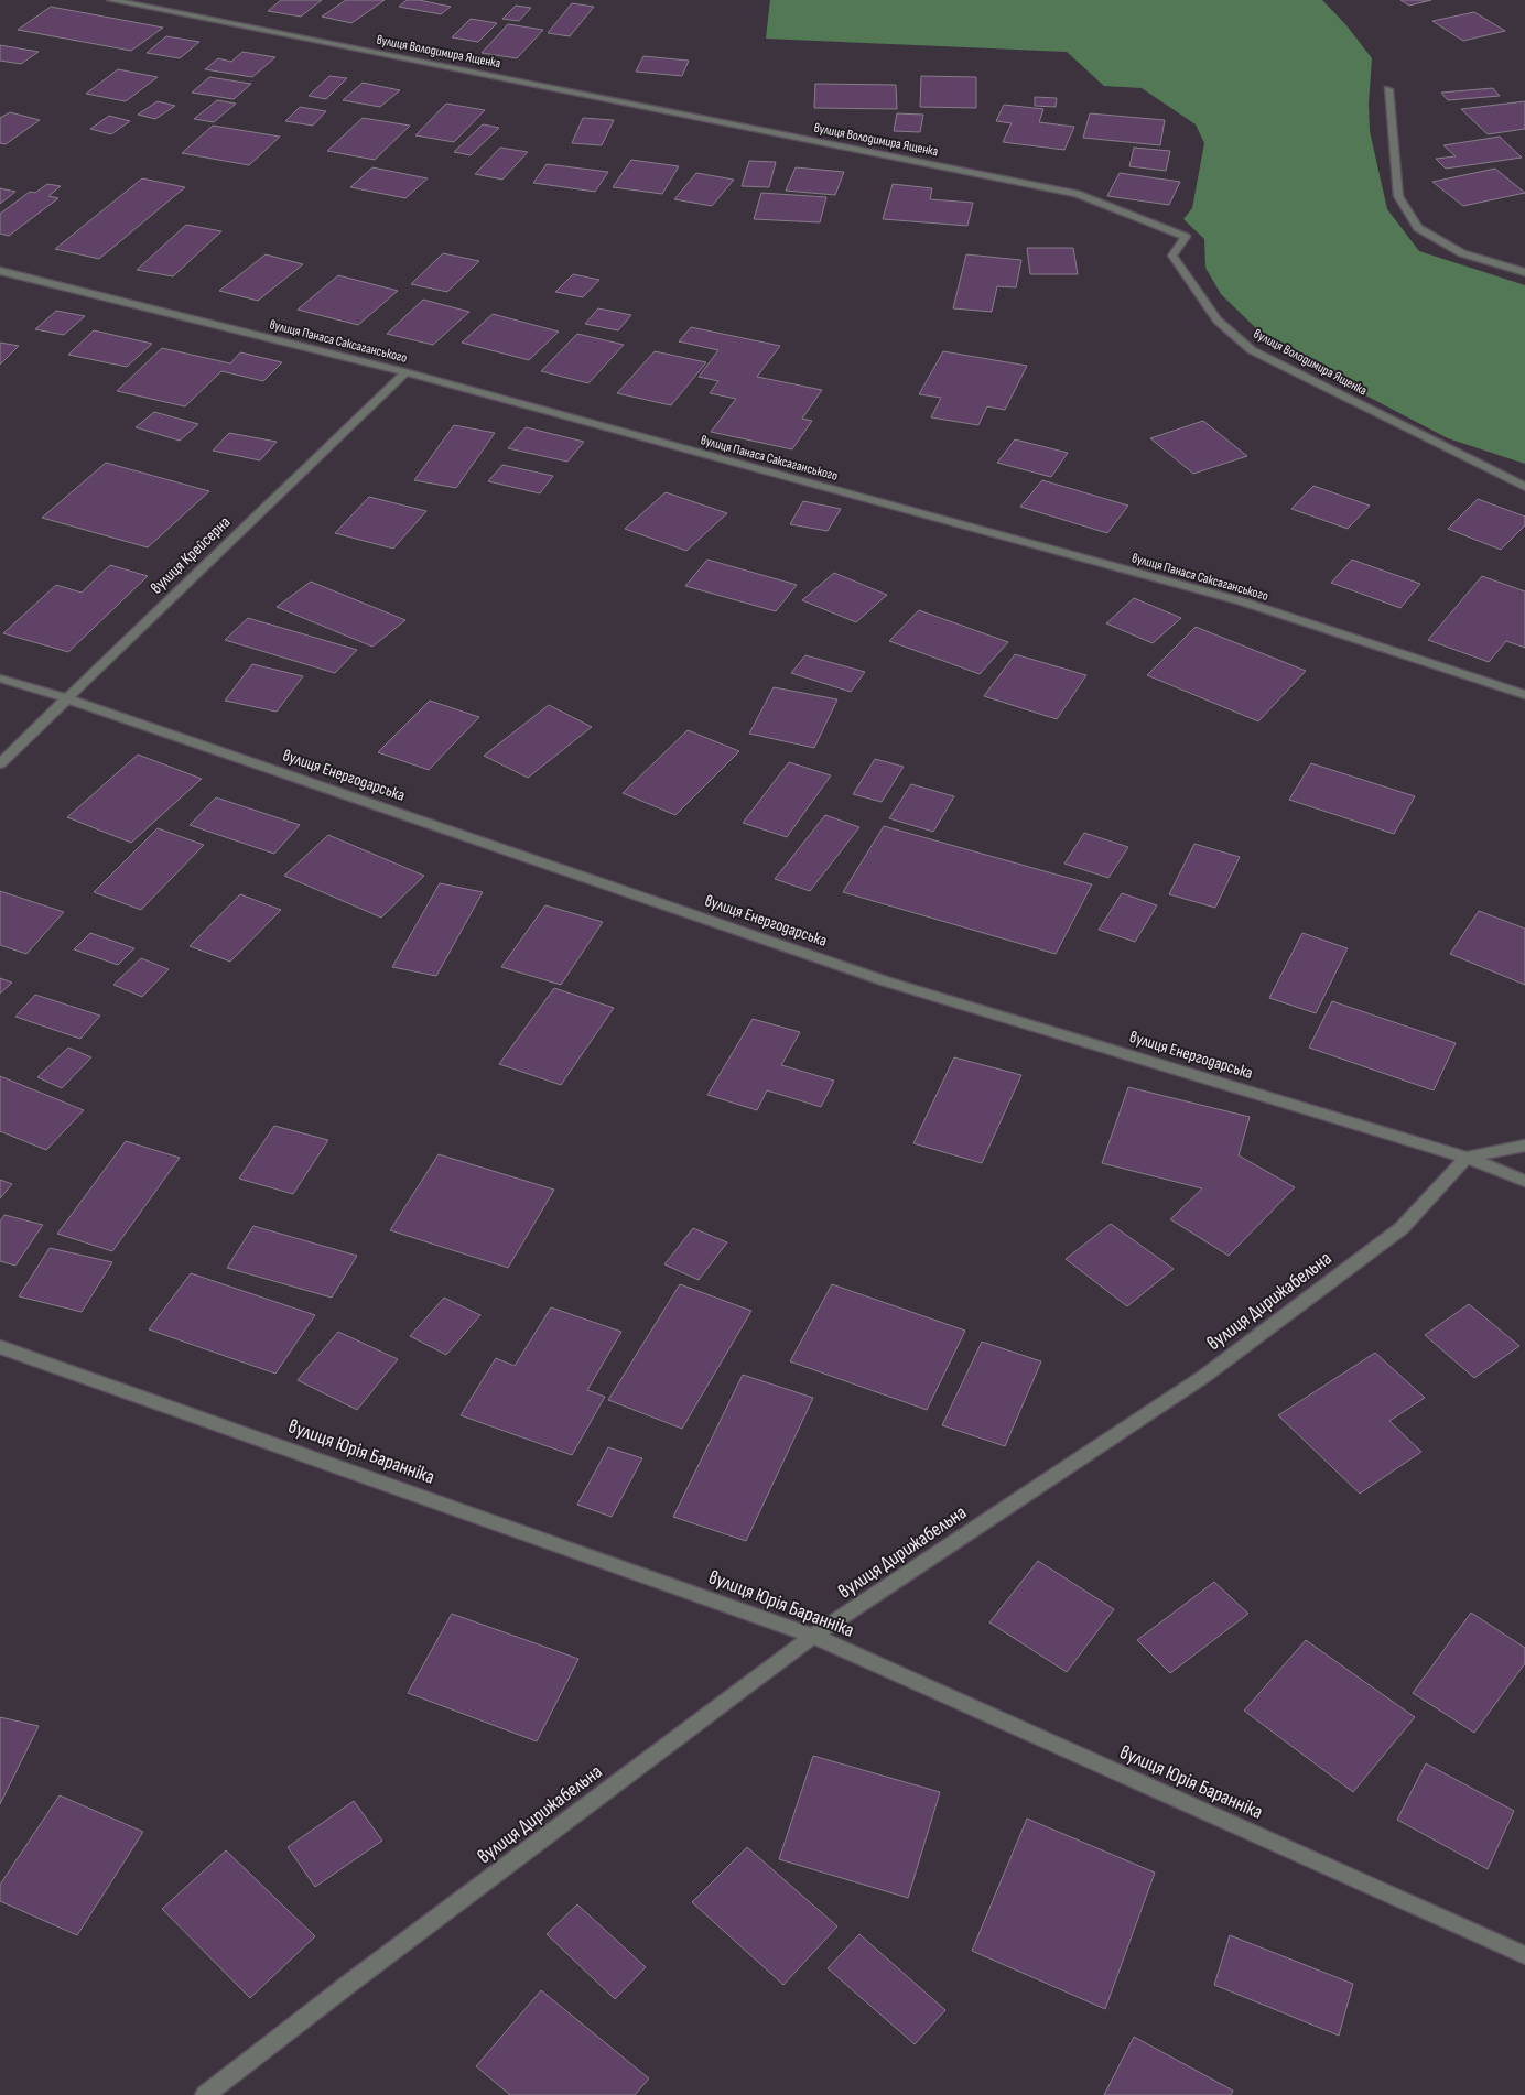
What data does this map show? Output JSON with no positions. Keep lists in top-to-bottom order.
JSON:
{
  "streets": {
    "street": [
      "вулиця Володимира Ященка",
      "вулиця Панаса Саксаганського",
      "вулиця Крейсерна",
      "вулиця Енергодарська",
      "вулиця Дирижабельна",
      "вулиця Юрія Баранніка"
    ]
  },
  "crossings": [
    ["вулиця Панаса Саксаганського", "вулиця Крейсерна"],
    ["вулиця Крейсерна", "вулиця Енергодарська"],
    ["вулиця Енергодарська", "вулиця Дирижабельна"],
    ["вулиця Дирижабельна", "вулиця Юрія Баранніка"]
  ]
}
